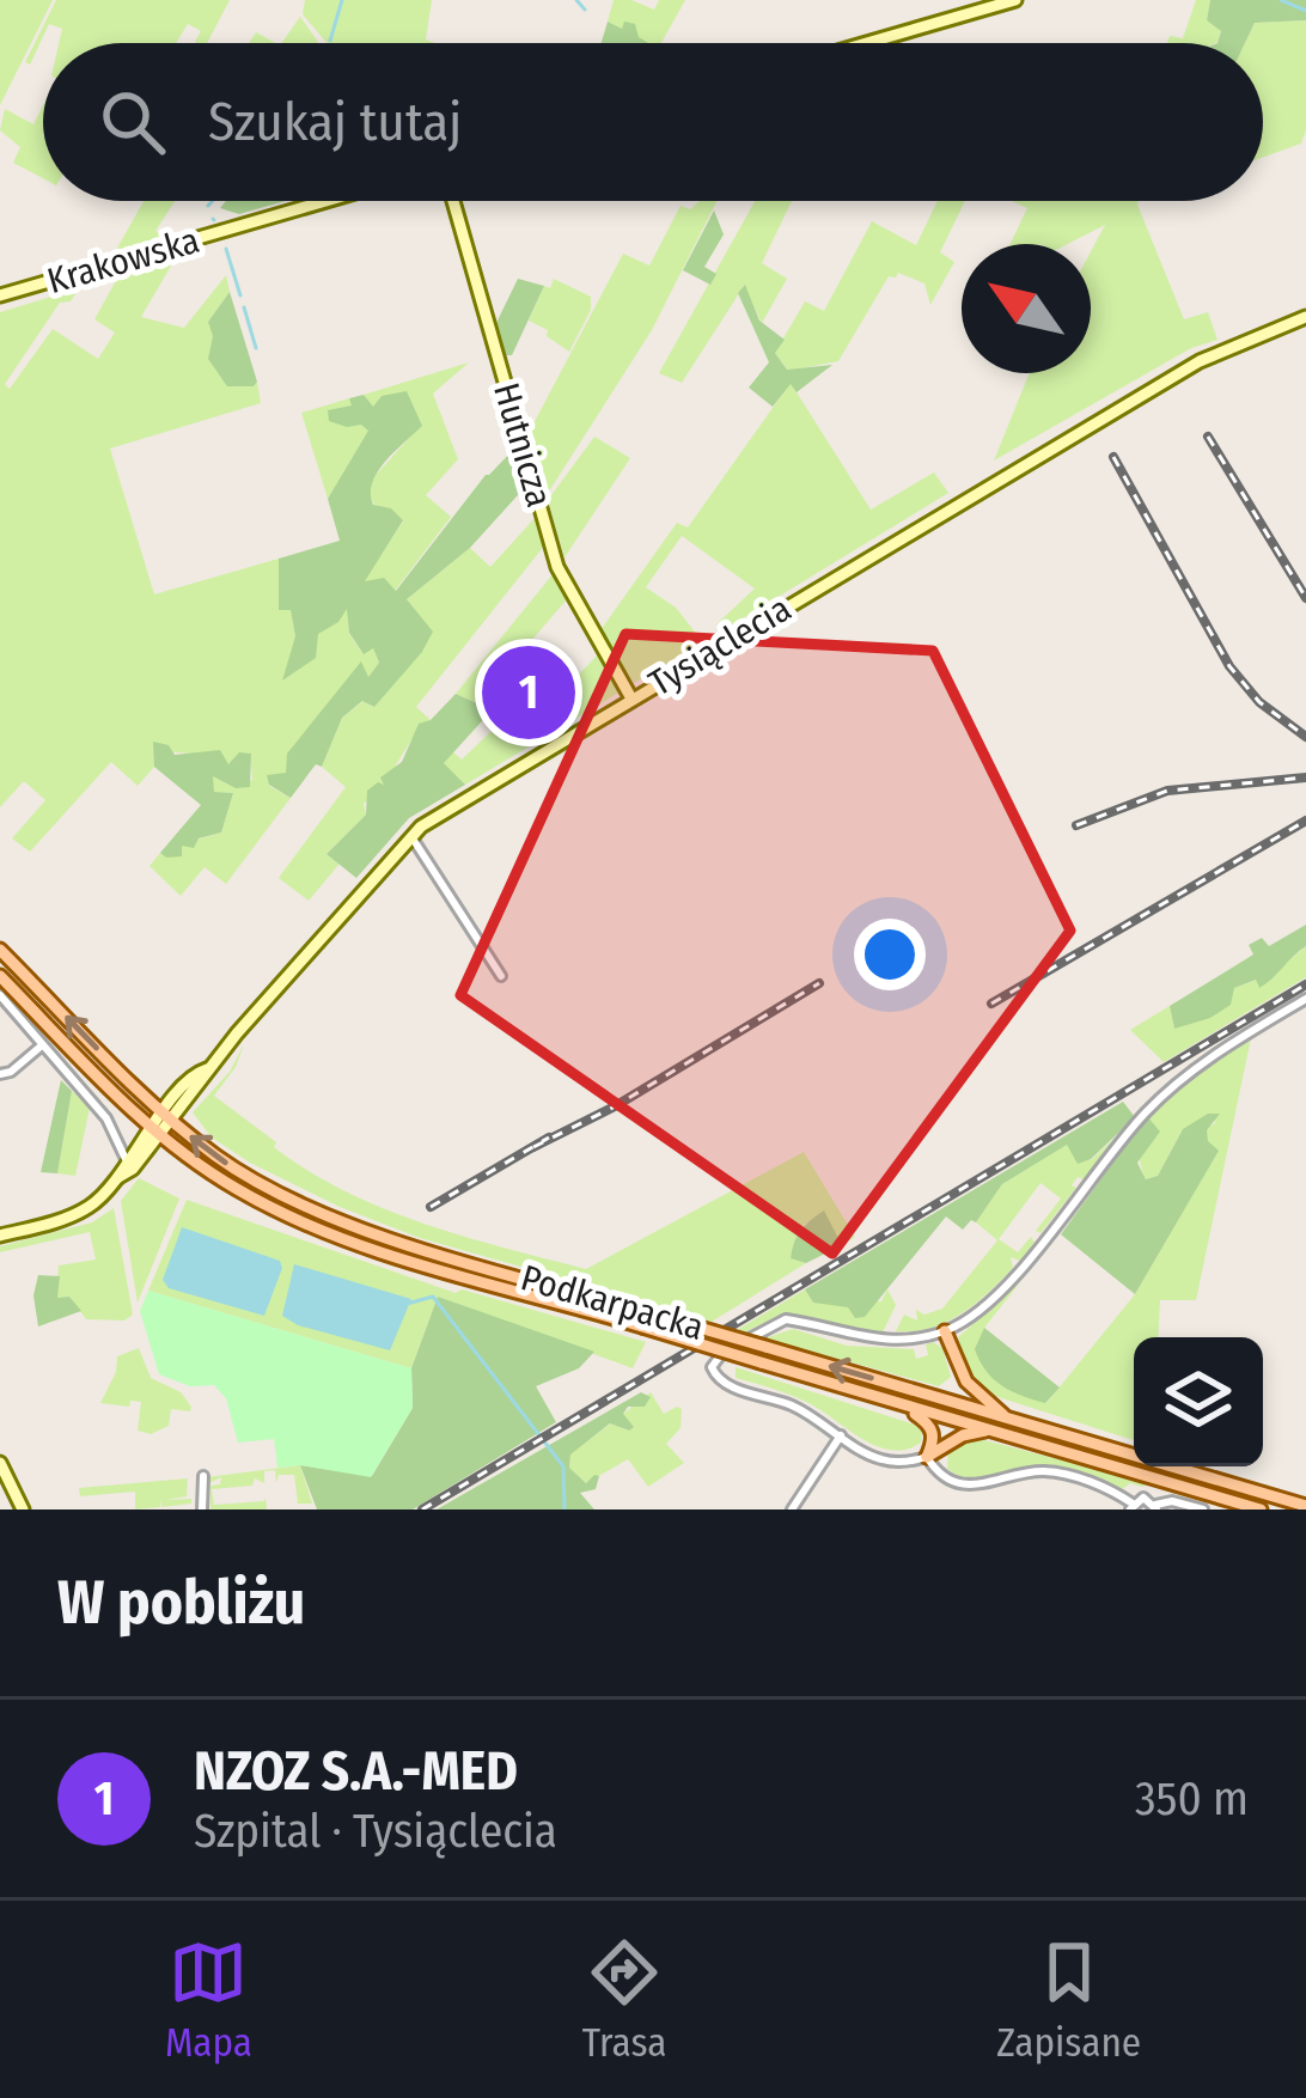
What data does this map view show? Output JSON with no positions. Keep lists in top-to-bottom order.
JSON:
{
  "streets": {
    "main road": ["Podkarpacka"],
    "street": ["Krakowska", "Hutnicza", "Tysiąclecia"]
  },
  "crossings": [
    ["Hutnicza", "Tysiąclecia"],
    ["Tysiąclecia", "Podkarpacka"]
  ],
  "north": "top left",
  "page": {
    "search": "Szukaj tutaj",
    "pins": "1",
    "heading": "W pobliżu",
    "list": [
      {
        "mark": "1",
        "name": "NZOZ S.A.-MED",
        "note": "Szpital · Tysiąclecia",
        "value": "350 m"
      }
    ],
    "nav": ["Mapa", "Trasa", "Zapisane"]
  }
}
